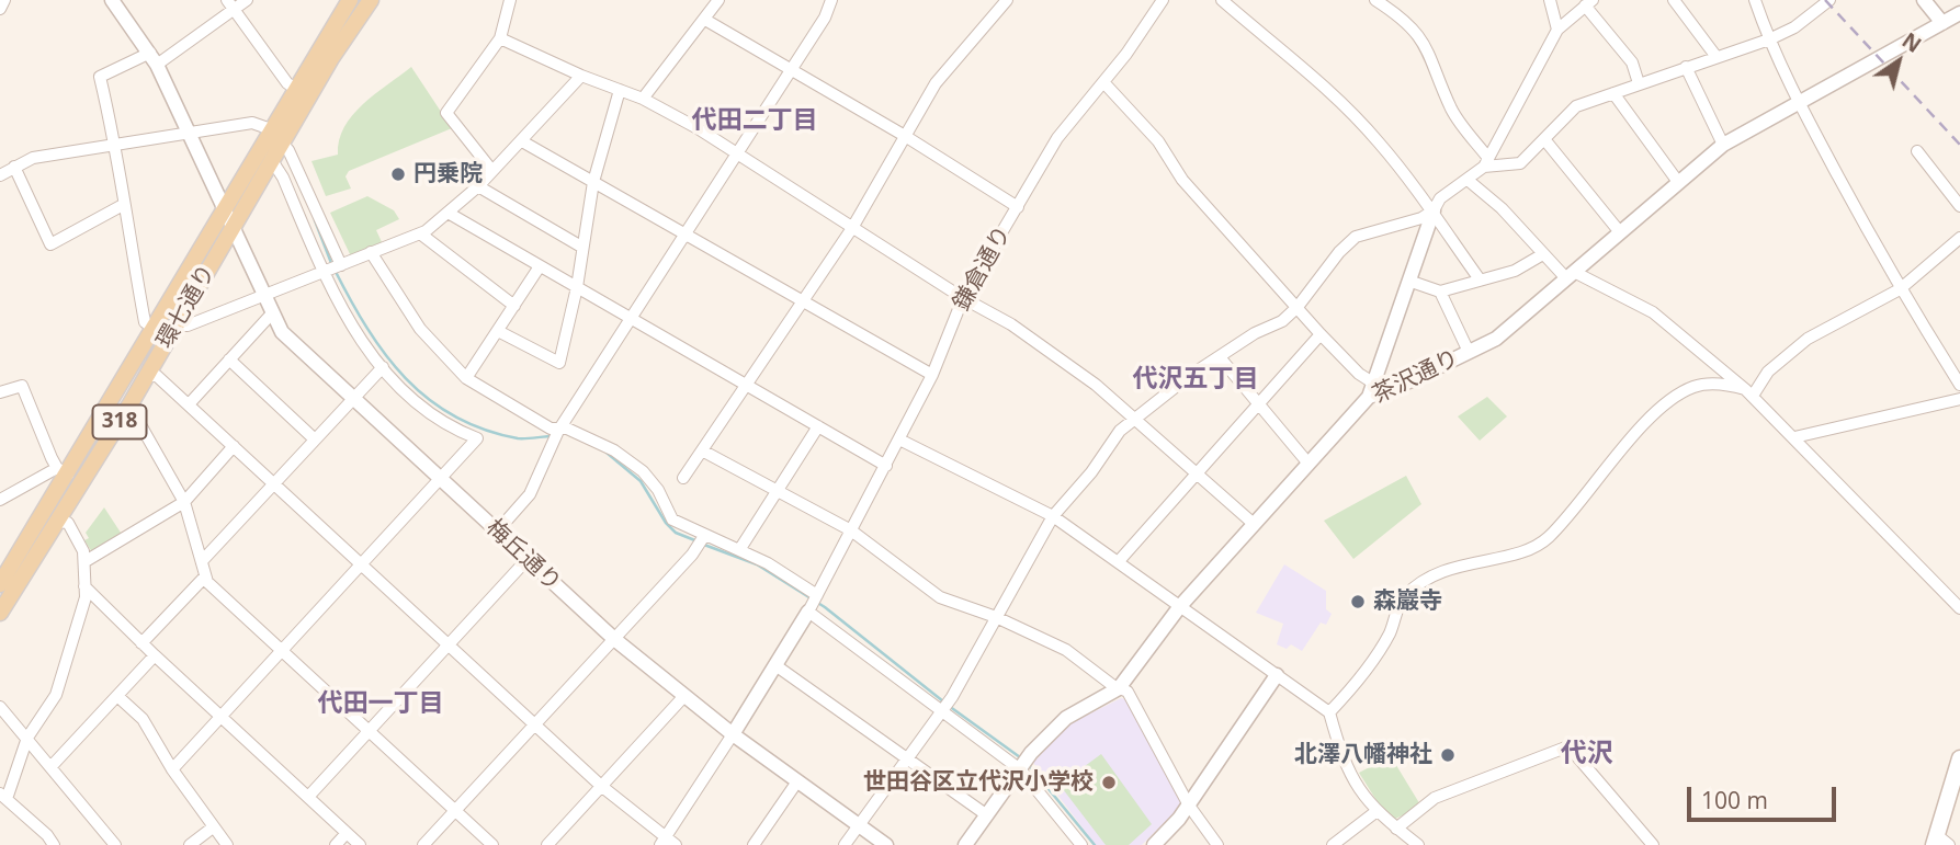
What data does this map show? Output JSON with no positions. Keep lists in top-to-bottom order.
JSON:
{
  "streets": {
    "main road": ["環七通り", "318"],
    "street": ["鎌倉通り", "茶沢通り", "梅丘通り"]
  },
  "crossings": [
    ["鎌倉通り", "梅丘通り"],
    ["環七通り", "梅丘通り"]
  ],
  "districts": [
    "代田二丁目",
    "代沢五丁目",
    "代田一丁目",
    "代沢"
  ],
  "places": [
    "円乗院",
    "森巖寺",
    "北澤八幡神社",
    "世田谷区立代沢小学校"
  ],
  "scale_bar": "100 m",
  "north": "top right"
}
